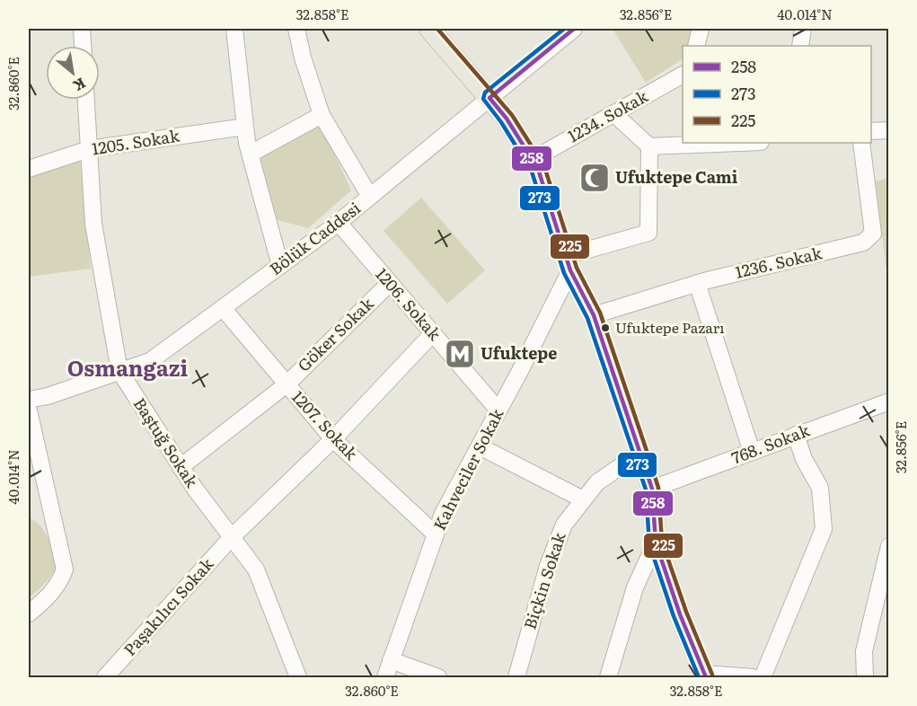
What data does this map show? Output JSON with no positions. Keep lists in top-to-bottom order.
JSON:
{
  "streets": {
    "street": [
      "1234. Sokak",
      "1205. Sokak",
      "Bölük Caddesi",
      "1236. Sokak",
      "1206. Sokak",
      "Göker Sokak",
      "1207. Sokak",
      "Baştuğ Sokak",
      "768. Sokak",
      "Kahveciler Sokak",
      "Biçkin Sokak",
      "Paşakılıcı Sokak"
    ]
  },
  "crossings": [
    ["1205. Sokak", "Baştuğ Sokak"],
    ["Bölük Caddesi", "1206. Sokak"],
    ["Bölük Caddesi", "1207. Sokak"],
    ["Bölük Caddesi", "Baştuğ Sokak"],
    ["1206. Sokak", "Göker Sokak"],
    ["1206. Sokak", "Kahveciler Sokak"],
    ["1206. Sokak", "Paşakılıcı Sokak"],
    ["Göker Sokak", "1207. Sokak"],
    ["Göker Sokak", "Baştuğ Sokak"],
    ["1207. Sokak", "Kahveciler Sokak"],
    ["1207. Sokak", "Paşakılıcı Sokak"],
    ["Baştuğ Sokak", "Paşakılıcı Sokak"]
  ],
  "districts": ["Osmangazi"],
  "places": {
    "mosque": ["Ufuktepe Cami"],
    "other": ["Ufuktepe Pazarı"],
    "metro station": ["Ufuktepe"]
  },
  "lines": ["transit line 258", "transit line 273", "transit line 225"],
  "legend": ["258", "273", "225"],
  "north": "bottom right",
  "coordinates": [
    "32.858°E",
    "32.856°E",
    "40.014°N",
    "32.860°E"
  ]
}
